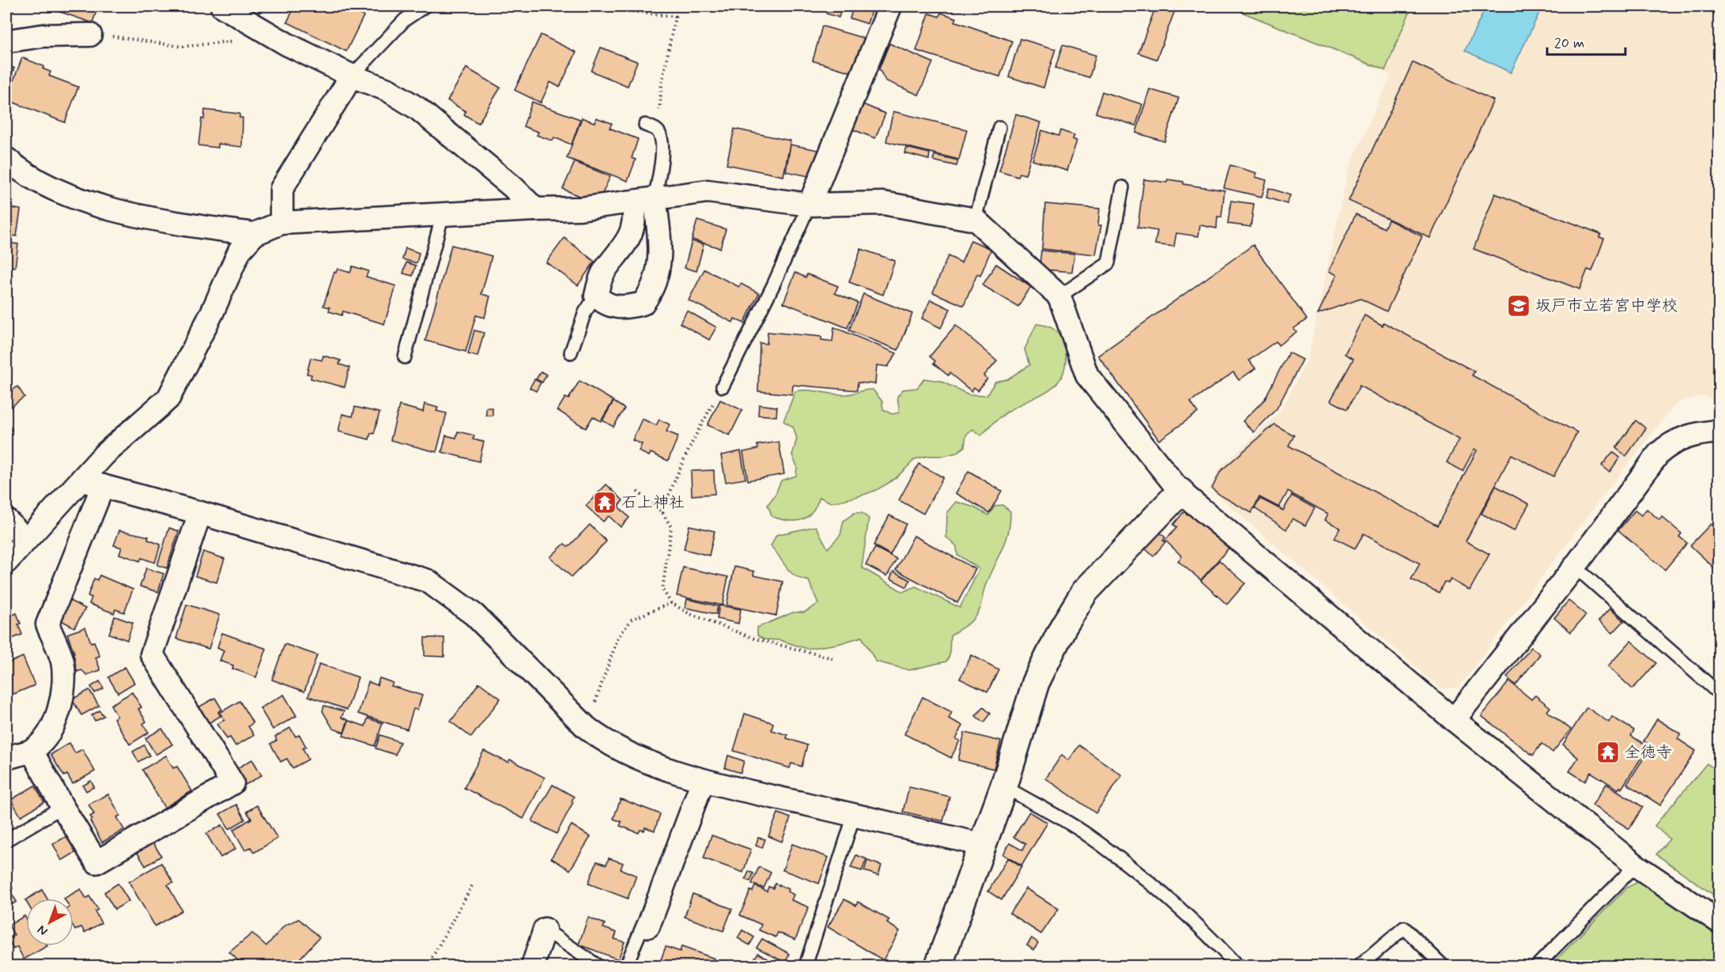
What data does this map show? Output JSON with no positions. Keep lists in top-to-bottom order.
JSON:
{
  "places": {
    "school or university": ["坂戸市立若宮中学校"],
    "temple": ["石上神社", "全徳寺"]
  },
  "scale_bar": "20 m",
  "north": "bottom left"
}
